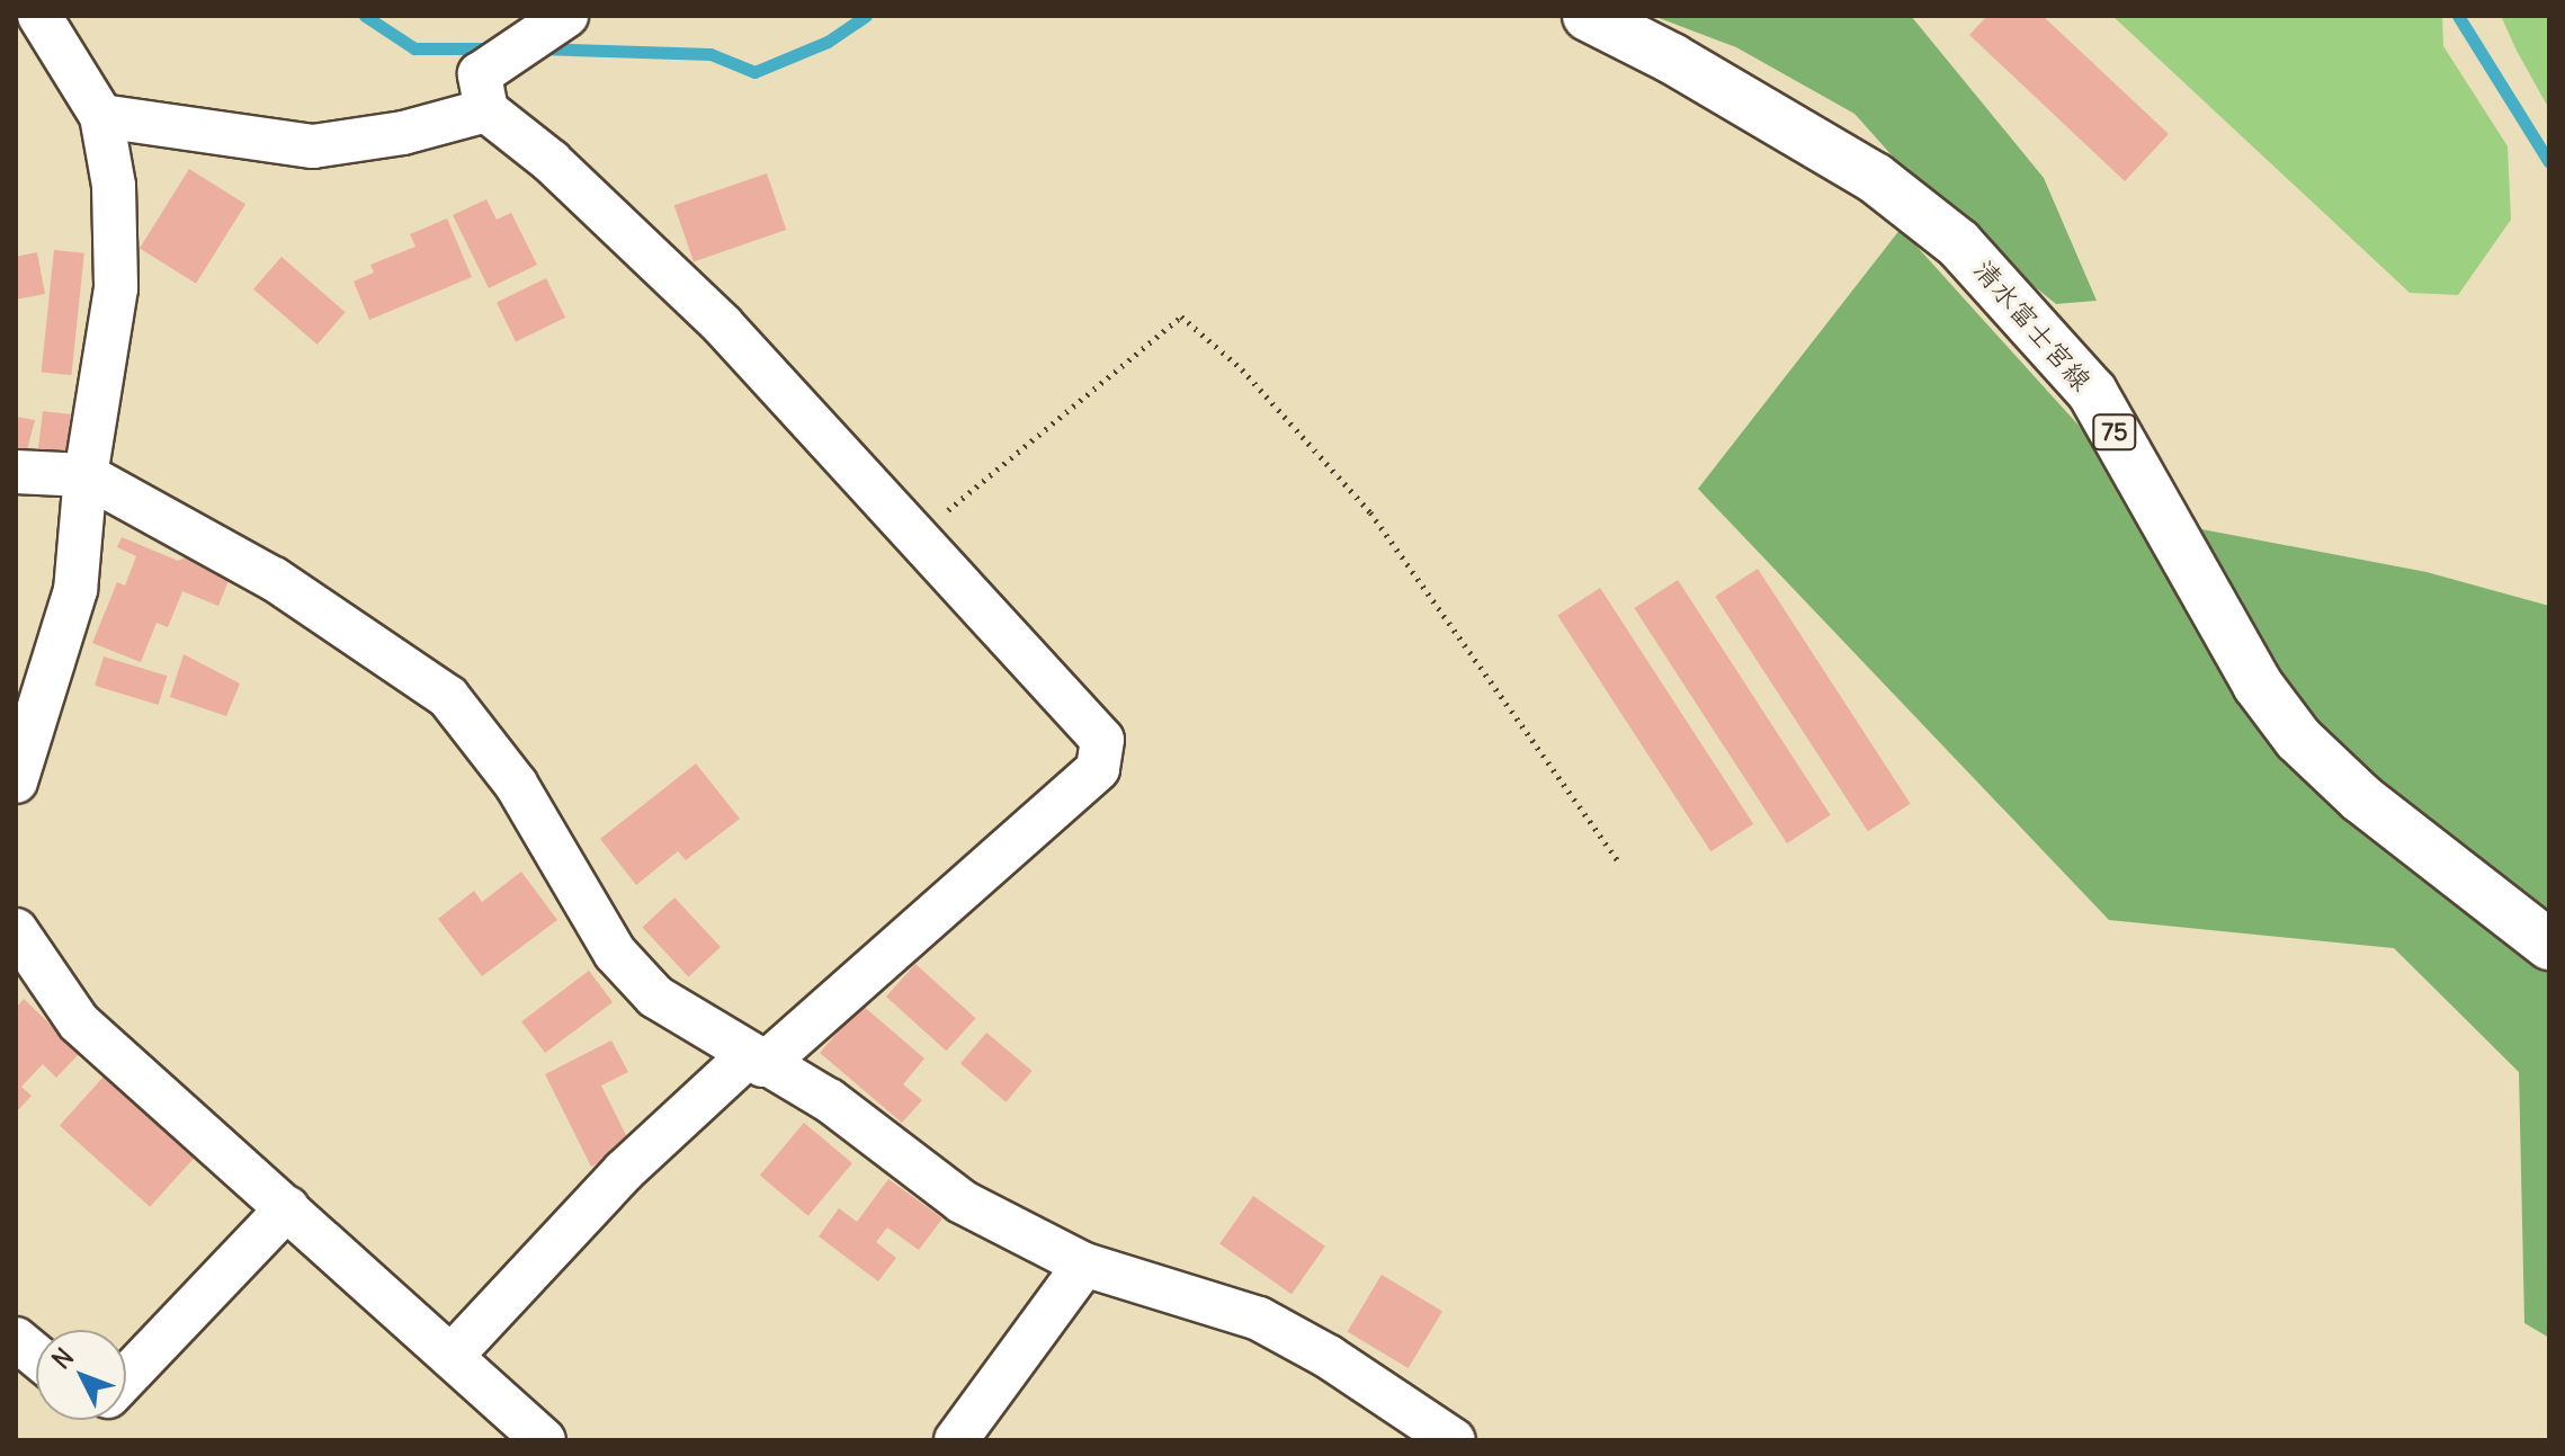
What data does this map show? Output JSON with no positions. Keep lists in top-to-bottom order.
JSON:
{
  "streets": {
    "main road": ["清水富士宮線", "75"]
  },
  "north": "top left"
}
